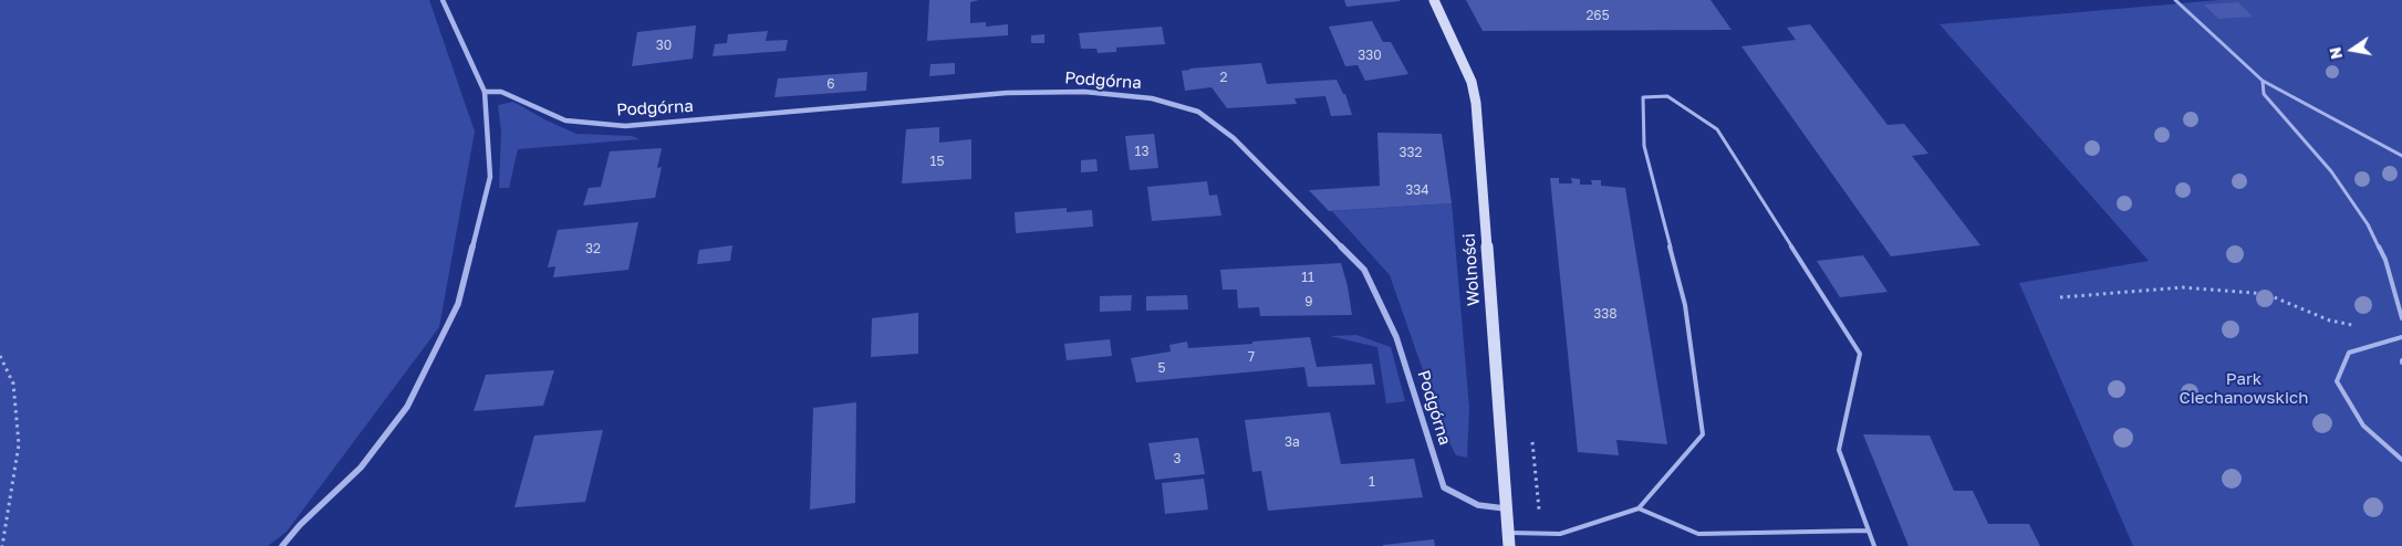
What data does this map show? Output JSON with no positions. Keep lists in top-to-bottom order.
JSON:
{
  "streets": {
    "street": ["Podgórna", "Wolności"]
  },
  "crossings": [
    ["Podgórna", "Wolności"]
  ],
  "parks": ["Park Ciechanowskich"],
  "house_numbers": [
    "265",
    "30",
    "330",
    "2",
    "6",
    "13",
    "332",
    "15",
    "334",
    "32",
    "11",
    "9",
    "338",
    "7",
    "5",
    "3a",
    "3",
    "1"
  ],
  "north": "left"
}
